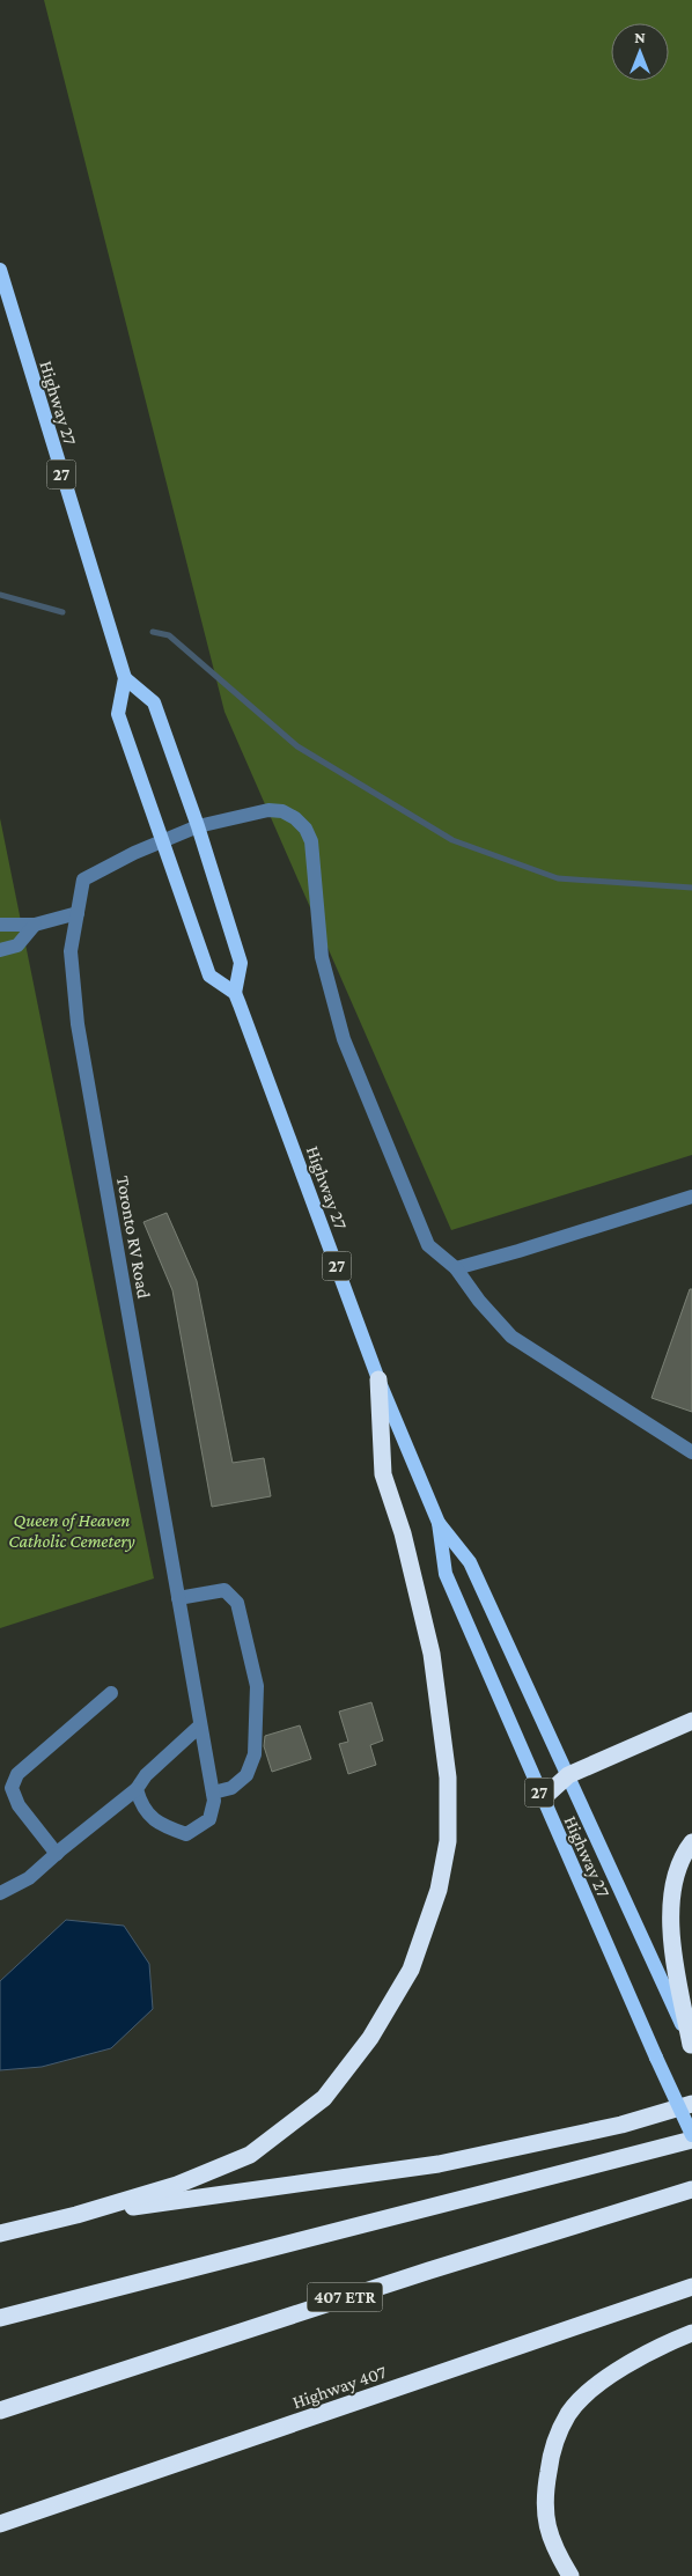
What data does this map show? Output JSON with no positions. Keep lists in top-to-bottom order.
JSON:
{
  "streets": {
    "highway": ["407 ETR", "Highway 407"],
    "main road": ["Highway 27", "27"],
    "lane": ["Toronto RV Road"]
  },
  "crossings": [
    ["Highway 27", "Toronto RV Road"]
  ],
  "parks": ["Queen of Heaven Catholic Cemetery"],
  "north": "top"
}
